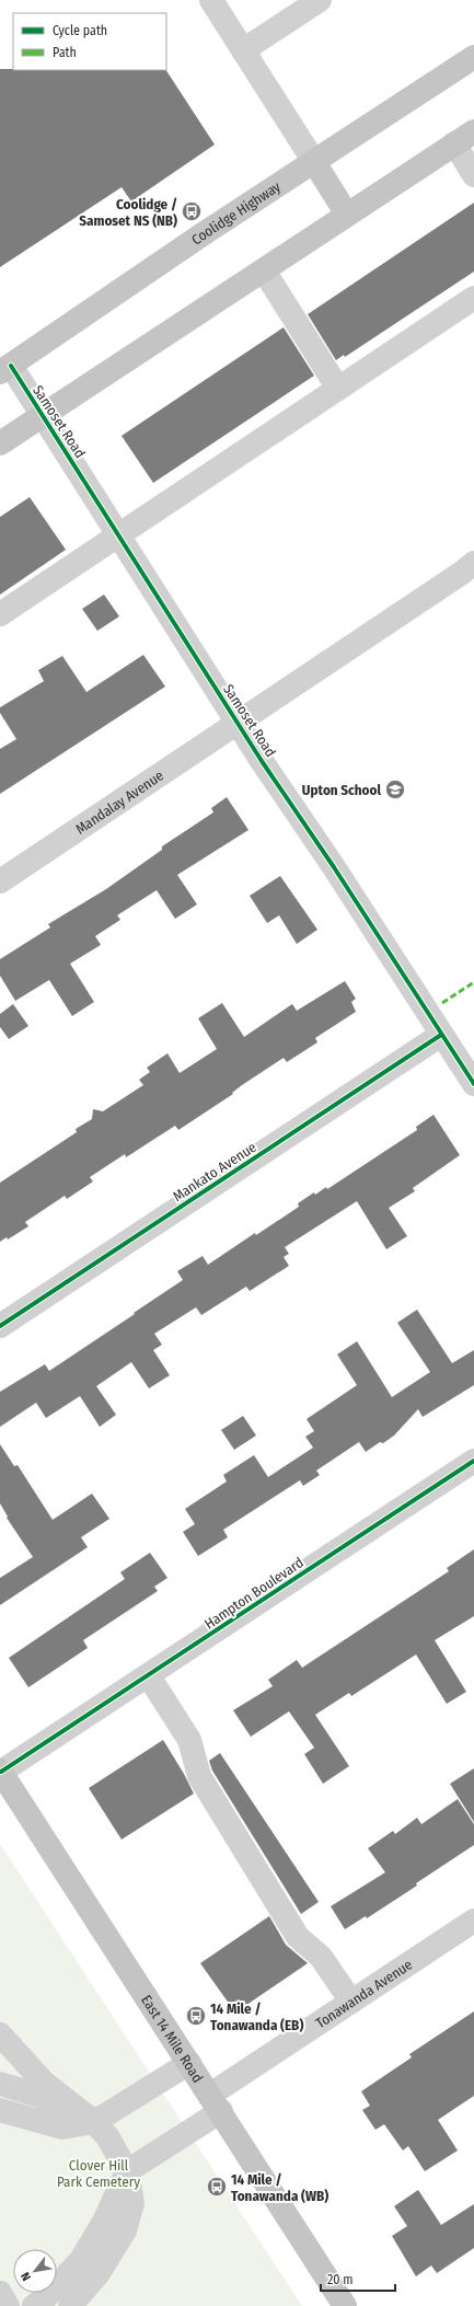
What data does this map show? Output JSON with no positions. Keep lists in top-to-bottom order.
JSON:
{
  "streets": {
    "main road": ["Coolidge Highway", "East 14 Mile Road"],
    "street": [
      "Samoset Road",
      "Mandalay Avenue",
      "Mankato Avenue",
      "Hampton Boulevard",
      "Tonawanda Avenue"
    ]
  },
  "crossings": [
    ["Coolidge Highway", "Samoset Road"],
    ["Samoset Road", "Mandalay Avenue"],
    ["Samoset Road", "Mankato Avenue"],
    ["Hampton Boulevard", "East 14 Mile Road"],
    ["Tonawanda Avenue", "East 14 Mile Road"]
  ],
  "parks": ["Clover Hill Park Cemetery"],
  "places": {
    "bus stop": ["Coolidge / Samoset NS (NB)", "14 Mile / Tonawanda (EB)", "14 Mile / Tonawanda (WB)"],
    "school or university": ["Upton School"]
  },
  "legend": ["Cycle path", "Path"],
  "scale_bar": "20 m",
  "north": "bottom left"
}
